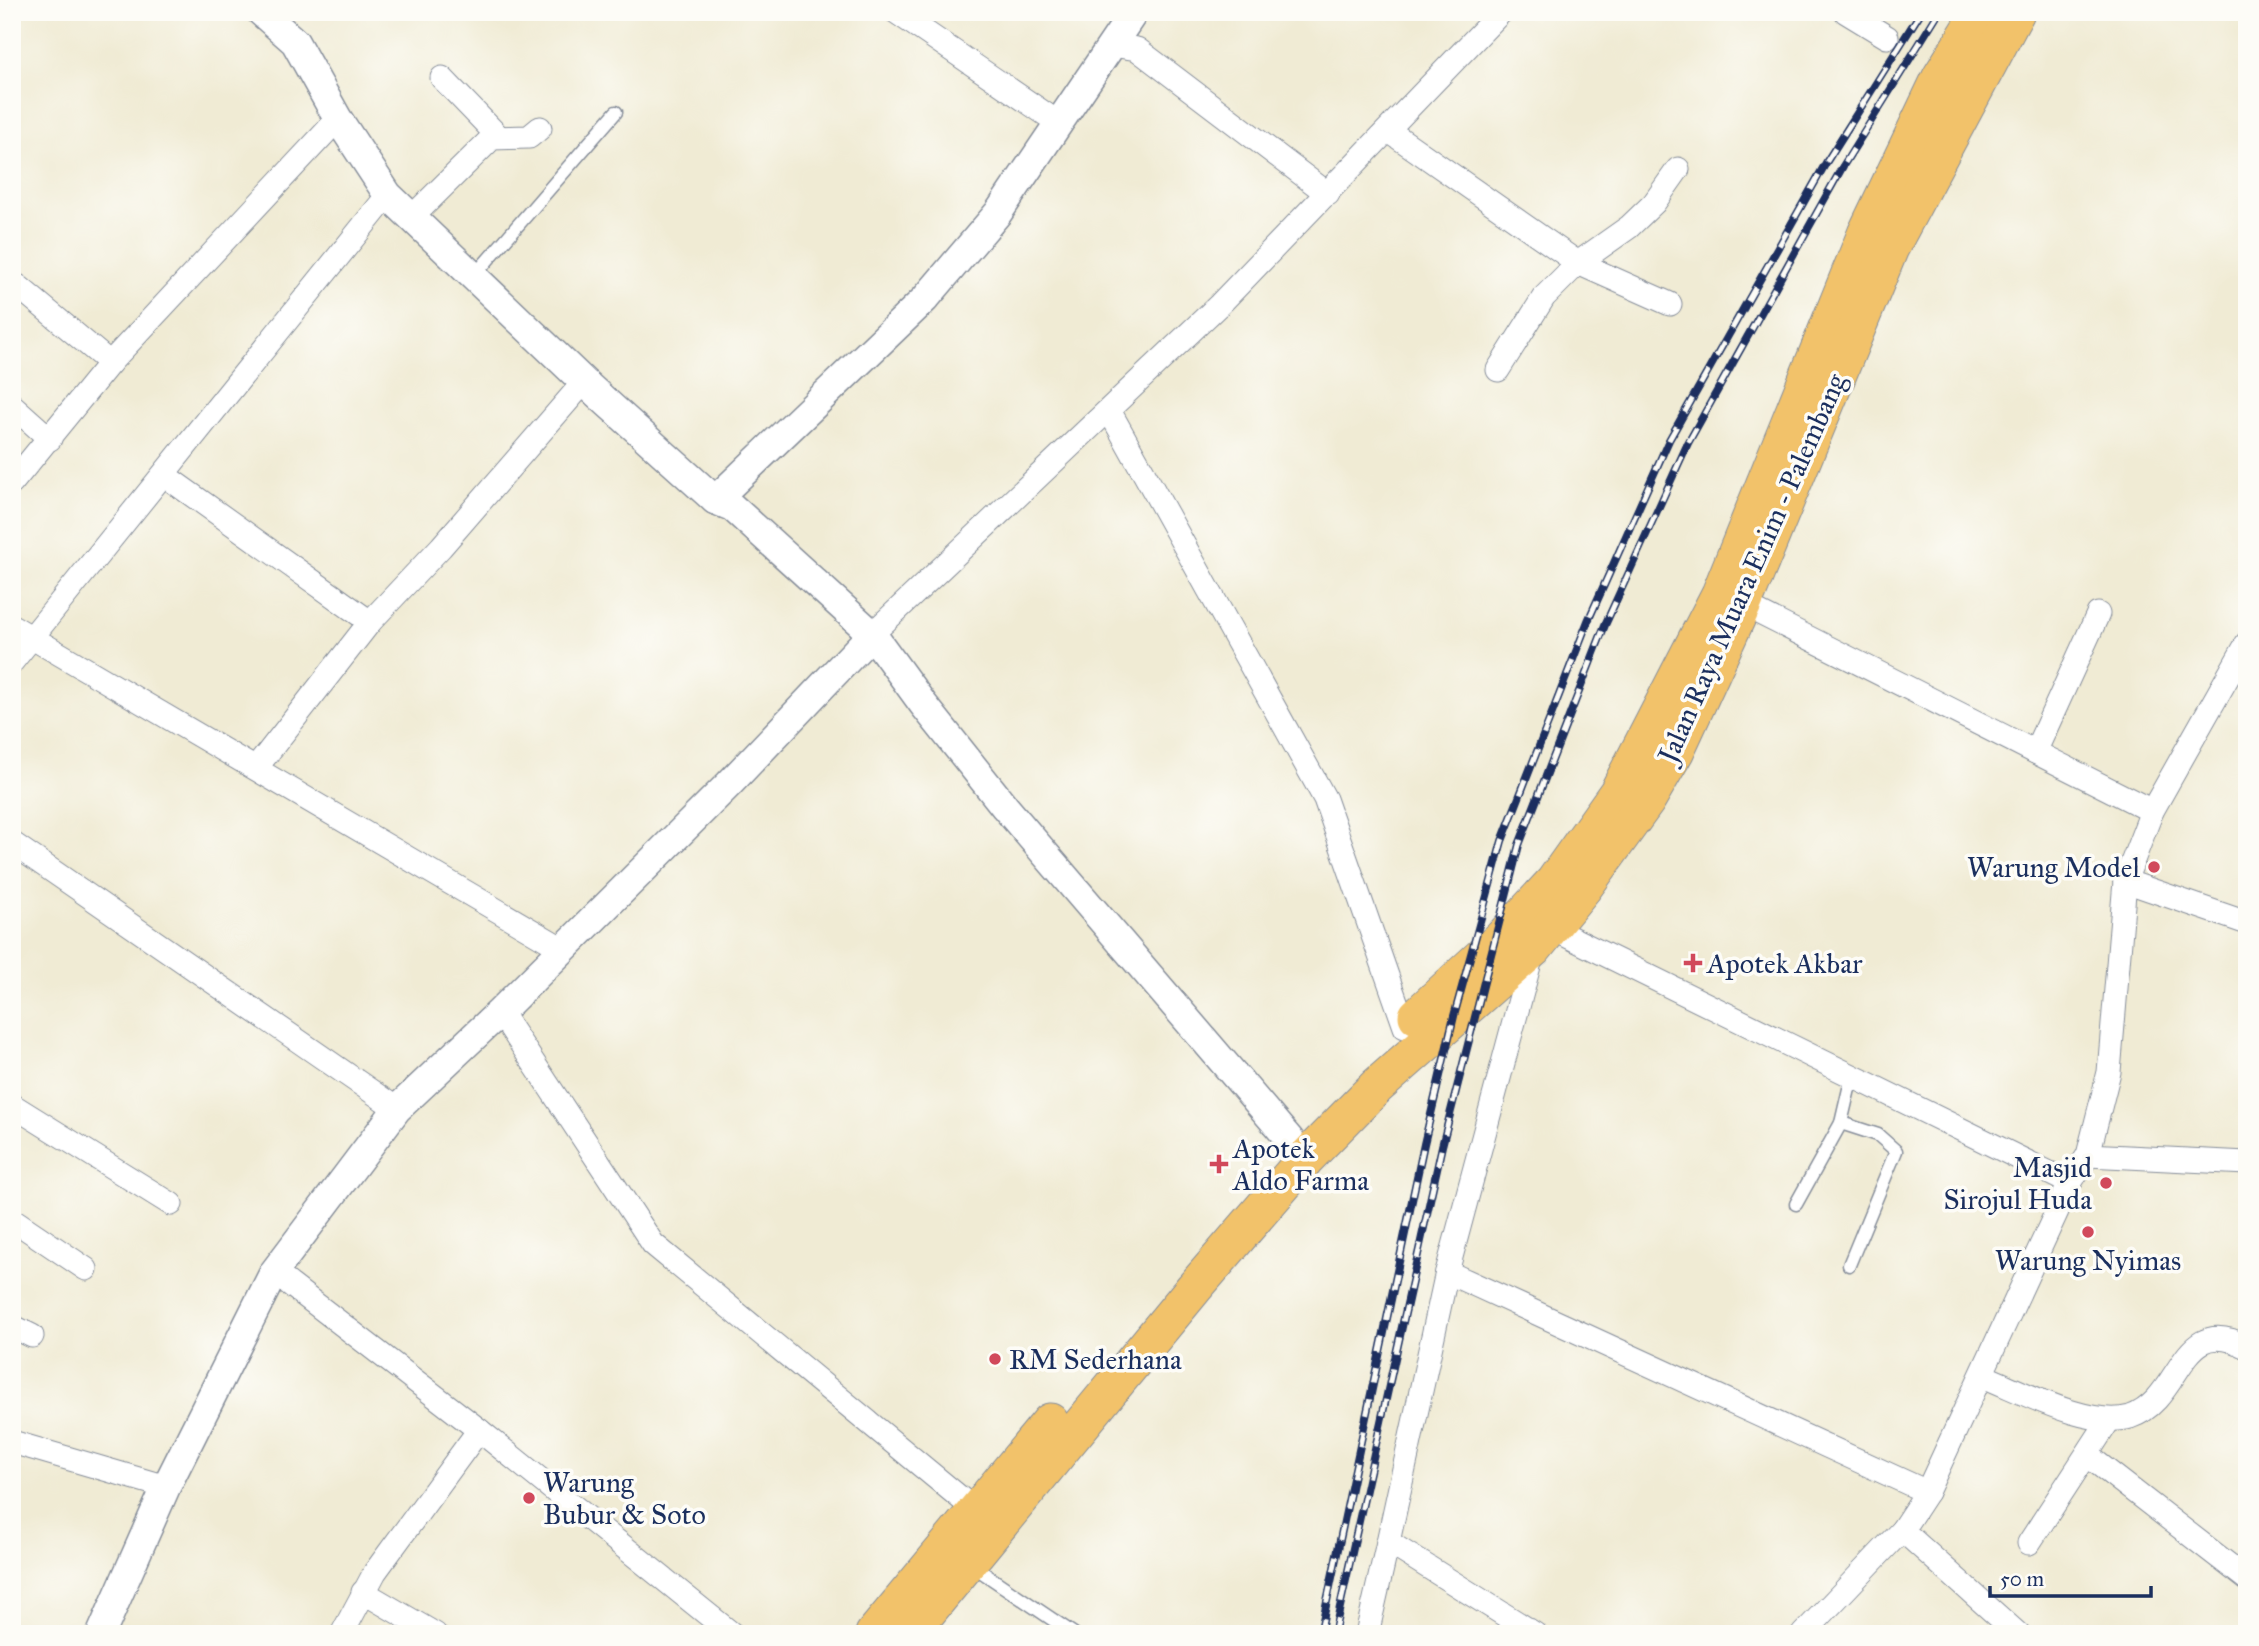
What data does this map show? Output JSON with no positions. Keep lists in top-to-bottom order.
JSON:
{
  "streets": {
    "main road": ["Jalan Raya Muara Enim - Palembang"]
  },
  "places": {
    "other": [
      "Warung Model",
      "Masjid Sirojul Huda",
      "Warung Nyimas",
      "RM Sederhana",
      "Warung Bubur & Soto"
    ],
    "health": ["Apotek Akbar", "Apotek Aldo Farma"]
  },
  "scale_bar": "50 m"
}
